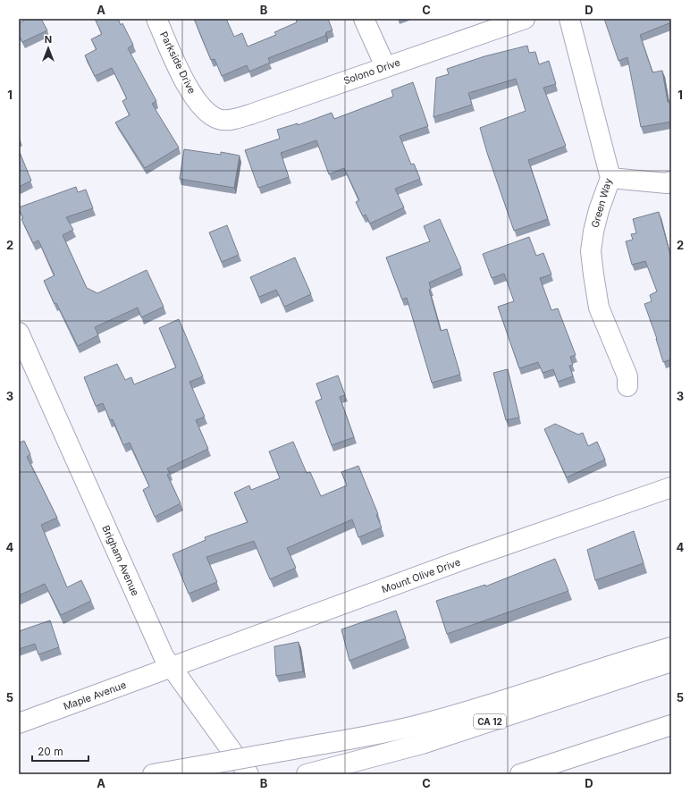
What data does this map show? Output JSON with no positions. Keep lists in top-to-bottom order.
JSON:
{
  "streets": {
    "main road": [
      "Parkside Drive",
      "Solono Drive",
      "Green Way",
      "Brigham Avenue",
      "Mount Olive Drive",
      "Maple Avenue",
      "CA 12"
    ]
  },
  "crossings": [
    ["Parkside Drive", "Solono Drive"],
    ["Brigham Avenue", "Mount Olive Drive"],
    ["Brigham Avenue", "Maple Avenue"],
    ["Mount Olive Drive", "Maple Avenue"]
  ],
  "scale_bar": "20 m",
  "north": "top",
  "grid": {
    "columns": [
      "A",
      "B",
      "C",
      "D"
    ],
    "rows": [
      "1",
      "2",
      "3",
      "4",
      "5"
    ]
  }
}
